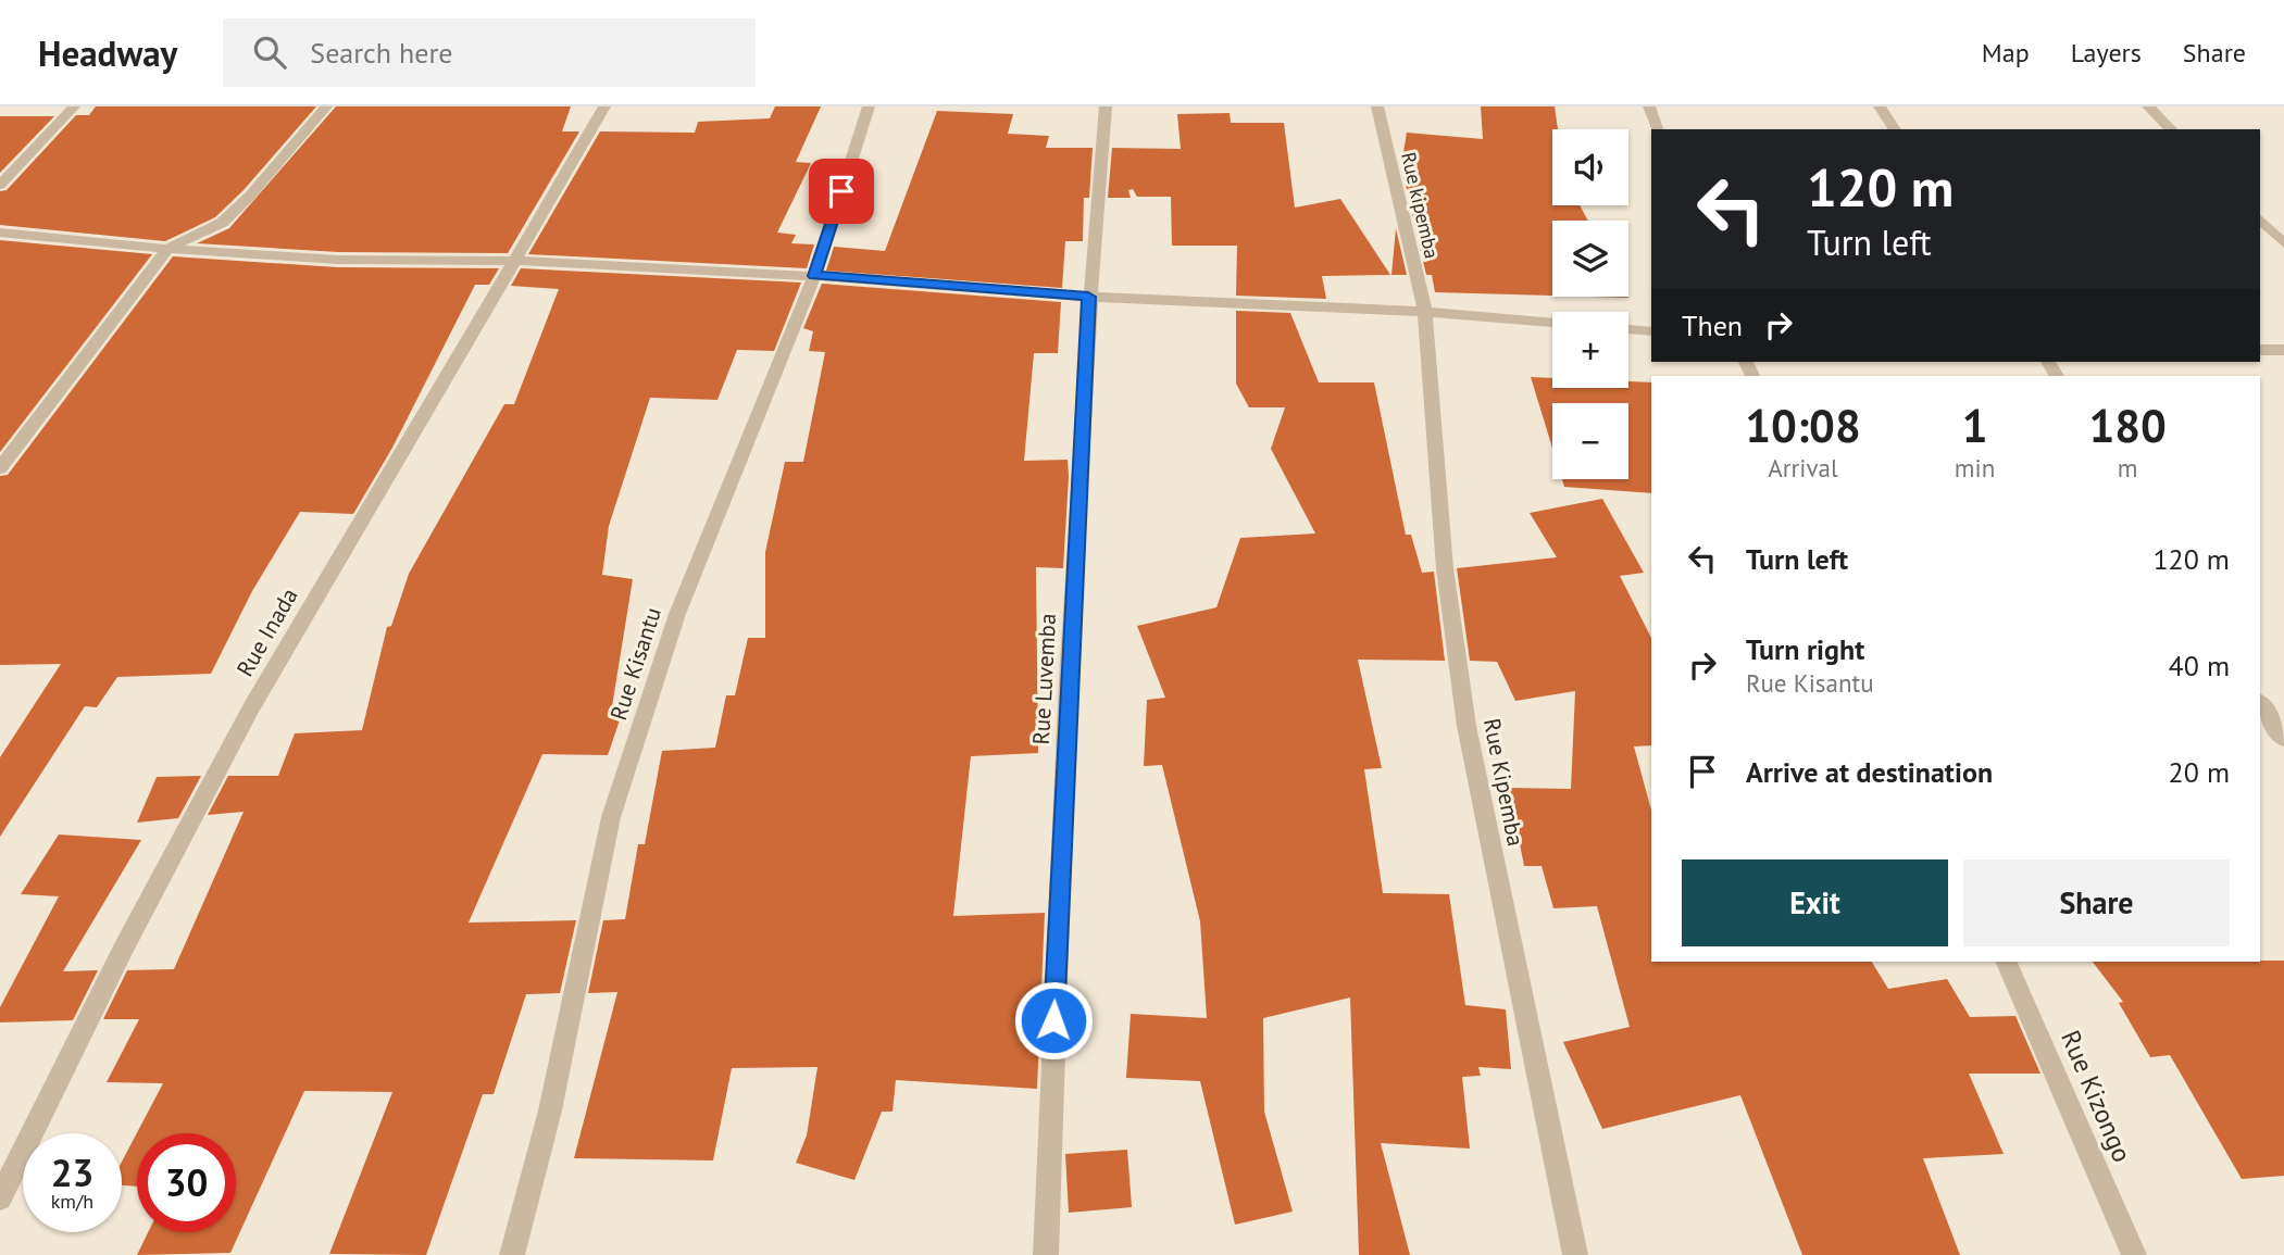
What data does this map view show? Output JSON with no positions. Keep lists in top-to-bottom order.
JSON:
{
  "streets": {
    "street": [
      "Rue kipemba",
      "Rue Inada",
      "Rue Kisantu",
      "Rue Luvemba",
      "Rue Kipemba",
      "Rue Kizongo"
    ]
  },
  "crossings": [
    ["Rue kipemba", "Rue Kipemba"]
  ],
  "page": {
    "header": "Headway",
    "search": "Search here",
    "nav": ["Map", "Layers", "Share"],
    "map_buttons": ["+", "−"],
    "turn": ["120 m", "Turn left"],
    "then": "Then",
    "eta": [
      "10:08",
      "Arrival",
      "1",
      "min",
      "180",
      "m"
    ],
    "list": [
      {
        "name": "Turn left",
        "value": "120 m"
      },
      {
        "name": "Turn right",
        "note": "Rue Kisantu",
        "value": "40 m"
      },
      {
        "name": "Arrive at destination",
        "value": "20 m"
      }
    ],
    "buttons": ["Exit", "Share"],
    "speed": "23 km/h",
    "limit": "30"
  }
}
